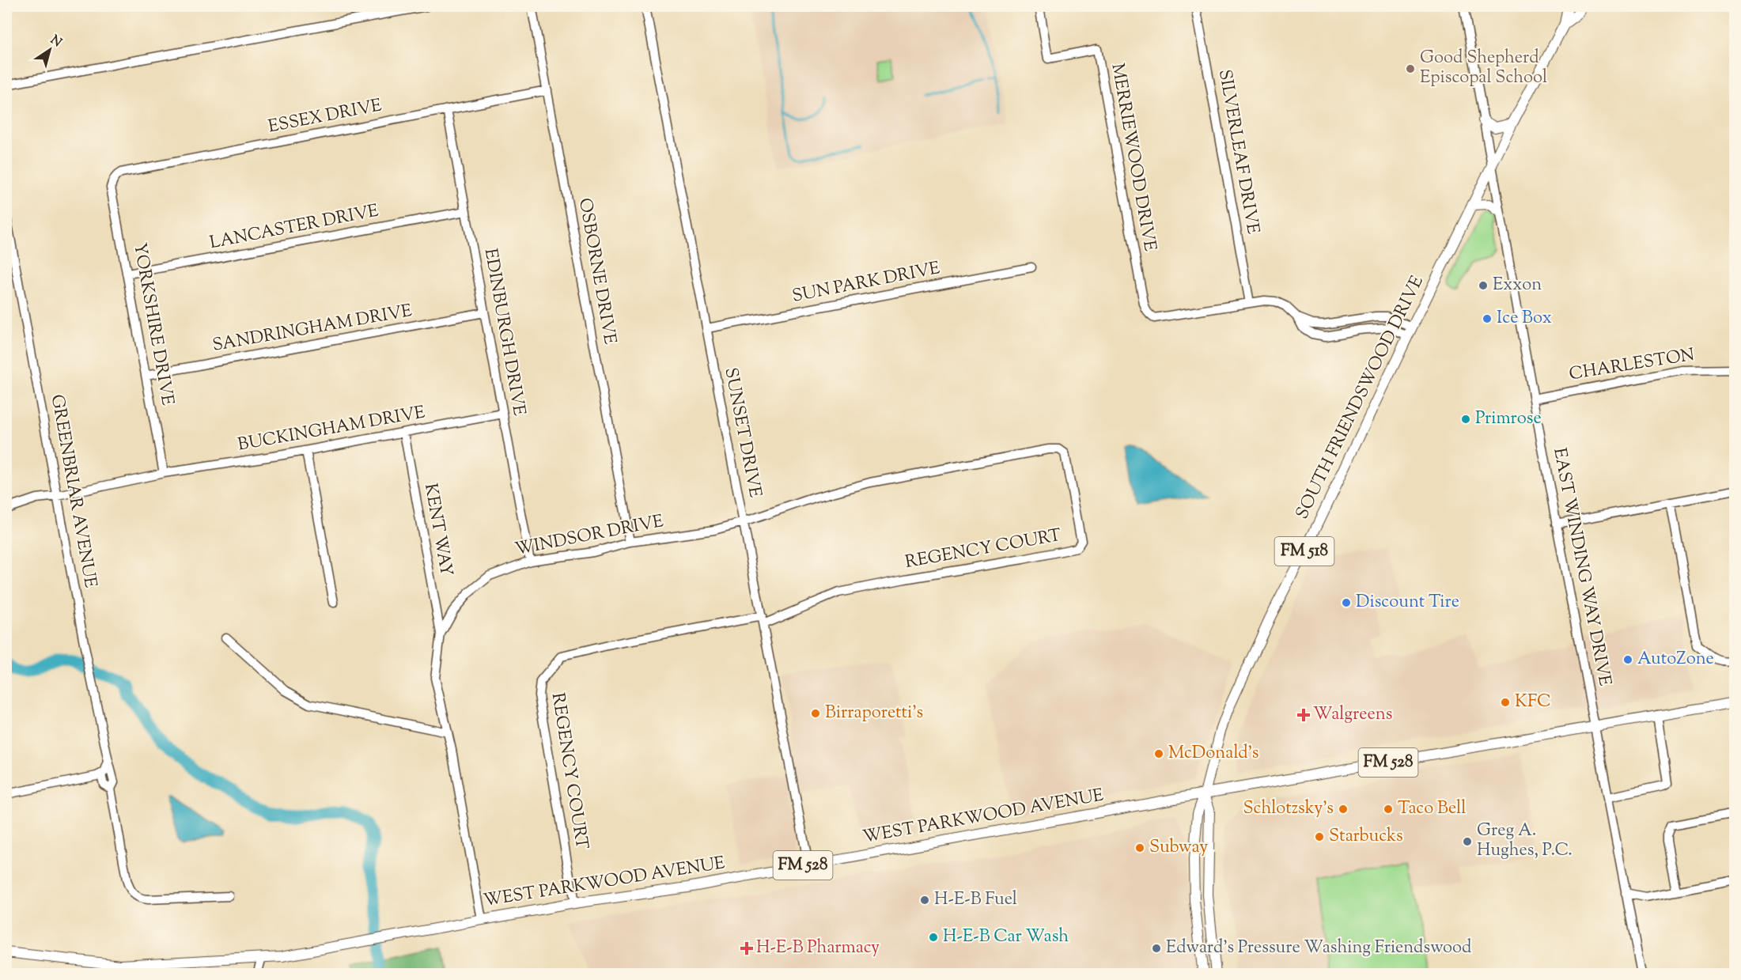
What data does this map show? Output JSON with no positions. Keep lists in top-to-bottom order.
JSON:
{
  "streets": {
    "main road": [
      "SOUTH FRIENDSWOOD DRIVE",
      "FM 518",
      "FM 528",
      "WEST PARKWOOD AVENUE"
    ],
    "street": [
      "ESSEX DRIVE",
      "SILVERLEAF DRIVE",
      "MERRIEWOOD DRIVE",
      "LANCASTER DRIVE",
      "OSBORNE DRIVE",
      "SUN PARK DRIVE",
      "YORKSHIRE DRIVE",
      "SANDRINGHAM DRIVE",
      "EDINBURGH DRIVE",
      "CHARLESTON",
      "BUCKINGHAM DRIVE",
      "SUNSET DRIVE",
      "GREENBRIAR AVENUE",
      "KENT WAY",
      "WINDSOR DRIVE",
      "REGENCY COURT",
      "EAST WINDING WAY DRIVE"
    ]
  },
  "crossings": [
    ["ESSEX DRIVE", "OSBORNE DRIVE"],
    ["ESSEX DRIVE", "YORKSHIRE DRIVE"],
    ["ESSEX DRIVE", "EDINBURGH DRIVE"],
    ["SILVERLEAF DRIVE", "MERRIEWOOD DRIVE"],
    ["LANCASTER DRIVE", "YORKSHIRE DRIVE"],
    ["LANCASTER DRIVE", "EDINBURGH DRIVE"],
    ["OSBORNE DRIVE", "WINDSOR DRIVE"],
    ["SUN PARK DRIVE", "SUNSET DRIVE"],
    ["YORKSHIRE DRIVE", "SANDRINGHAM DRIVE"],
    ["YORKSHIRE DRIVE", "BUCKINGHAM DRIVE"],
    ["SANDRINGHAM DRIVE", "EDINBURGH DRIVE"],
    ["EDINBURGH DRIVE", "BUCKINGHAM DRIVE"],
    ["EDINBURGH DRIVE", "WINDSOR DRIVE"],
    ["CHARLESTON", "EAST WINDING WAY DRIVE"],
    ["SOUTH FRIENDSWOOD DRIVE", "EAST WINDING WAY DRIVE"],
    ["SOUTH FRIENDSWOOD DRIVE", "FM 528"],
    ["SOUTH FRIENDSWOOD DRIVE", "WEST PARKWOOD AVENUE"],
    ["BUCKINGHAM DRIVE", "GREENBRIAR AVENUE"],
    ["BUCKINGHAM DRIVE", "KENT WAY"],
    ["SUNSET DRIVE", "WINDSOR DRIVE"],
    ["SUNSET DRIVE", "REGENCY COURT"],
    ["SUNSET DRIVE", "WEST PARKWOOD AVENUE"],
    ["KENT WAY", "WINDSOR DRIVE"],
    ["WINDSOR DRIVE", "REGENCY COURT"],
    ["WINDSOR DRIVE", "WEST PARKWOOD AVENUE"],
    ["REGENCY COURT", "WEST PARKWOOD AVENUE"],
    ["EAST WINDING WAY DRIVE", "FM 528"],
    ["FM 528", "WEST PARKWOOD AVENUE"]
  ],
  "places": {
    "other": [
      "Good Shepherd Episcopal School",
      "Exxon",
      "Ice Box",
      "Primrose",
      "Discount Tire",
      "AutoZone",
      "KFC",
      "Birraporetti's",
      "McDonald's",
      "Schlotzsky's",
      "Taco Bell",
      "Starbucks",
      "Greg A. Hughes, P.C.",
      "Subway",
      "H-E-B Fuel",
      "H-E-B Car Wash",
      "Edward’s Pressure Washing Friendswood"
    ],
    "health": ["Walgreens", "H-E-B Pharmacy"]
  },
  "north": "top right"
}
